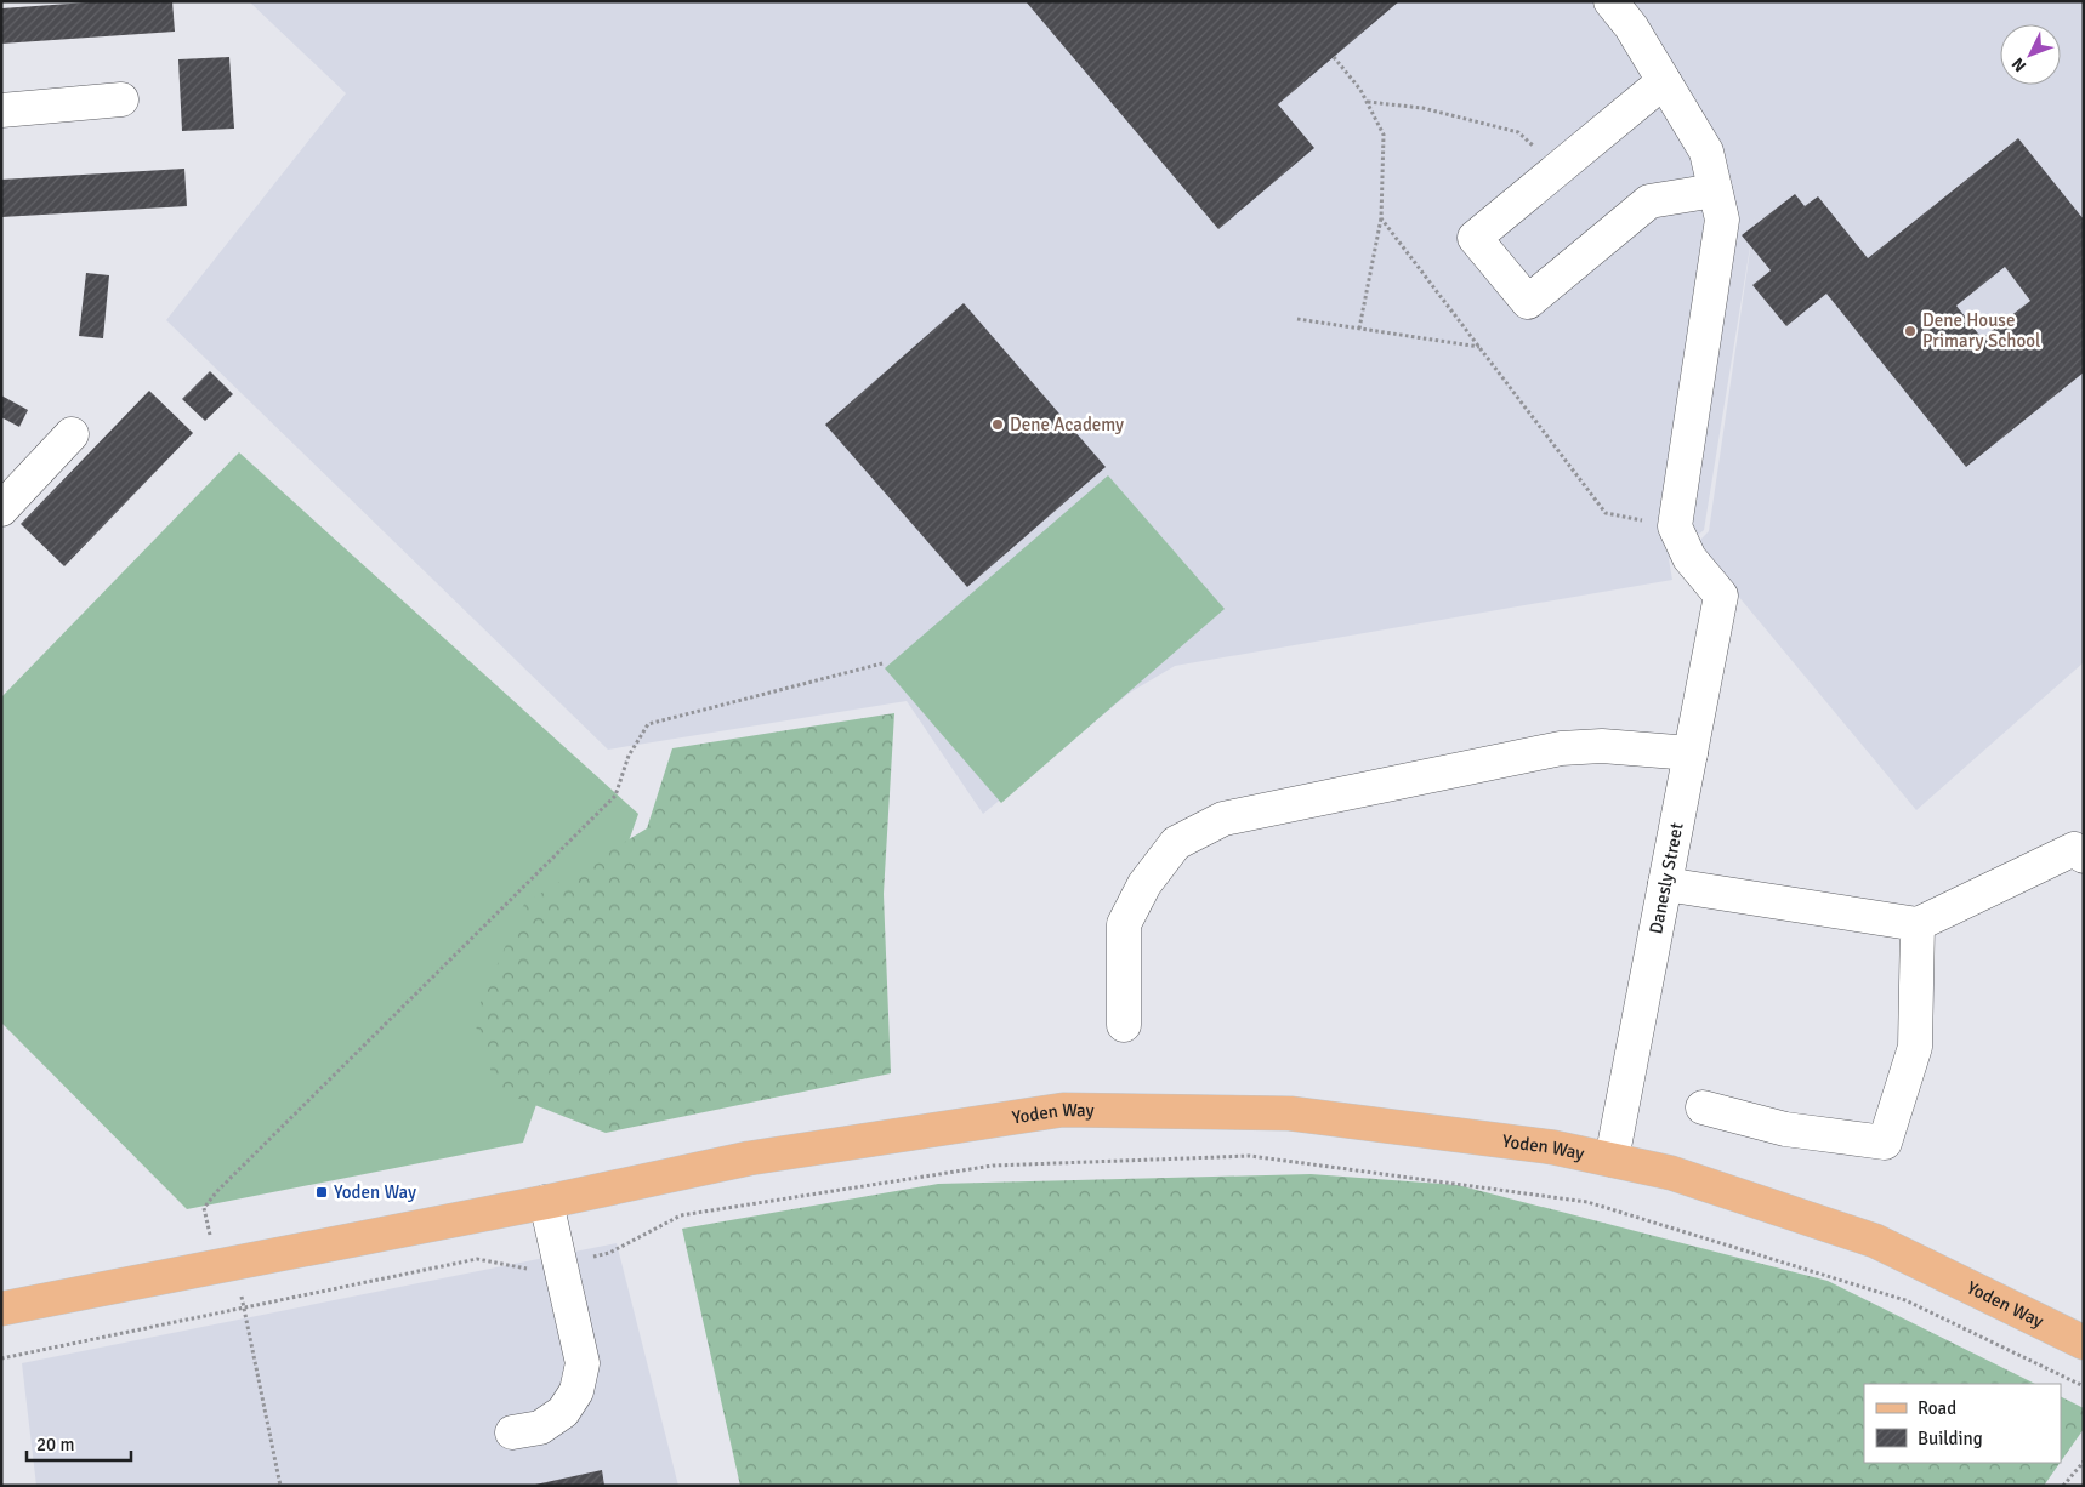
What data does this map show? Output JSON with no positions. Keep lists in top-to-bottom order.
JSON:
{
  "streets": {
    "main road": ["Yoden Way"],
    "street": ["Danesly Street"]
  },
  "crossings": [
    ["Danesly Street", "Yoden Way"]
  ],
  "places": {
    "other": ["Dene House Primary School", "Dene Academy"],
    "transit": ["Yoden Way"]
  },
  "legend": ["Road", "Building"],
  "scale_bar": "20 m",
  "north": "bottom left"
}
